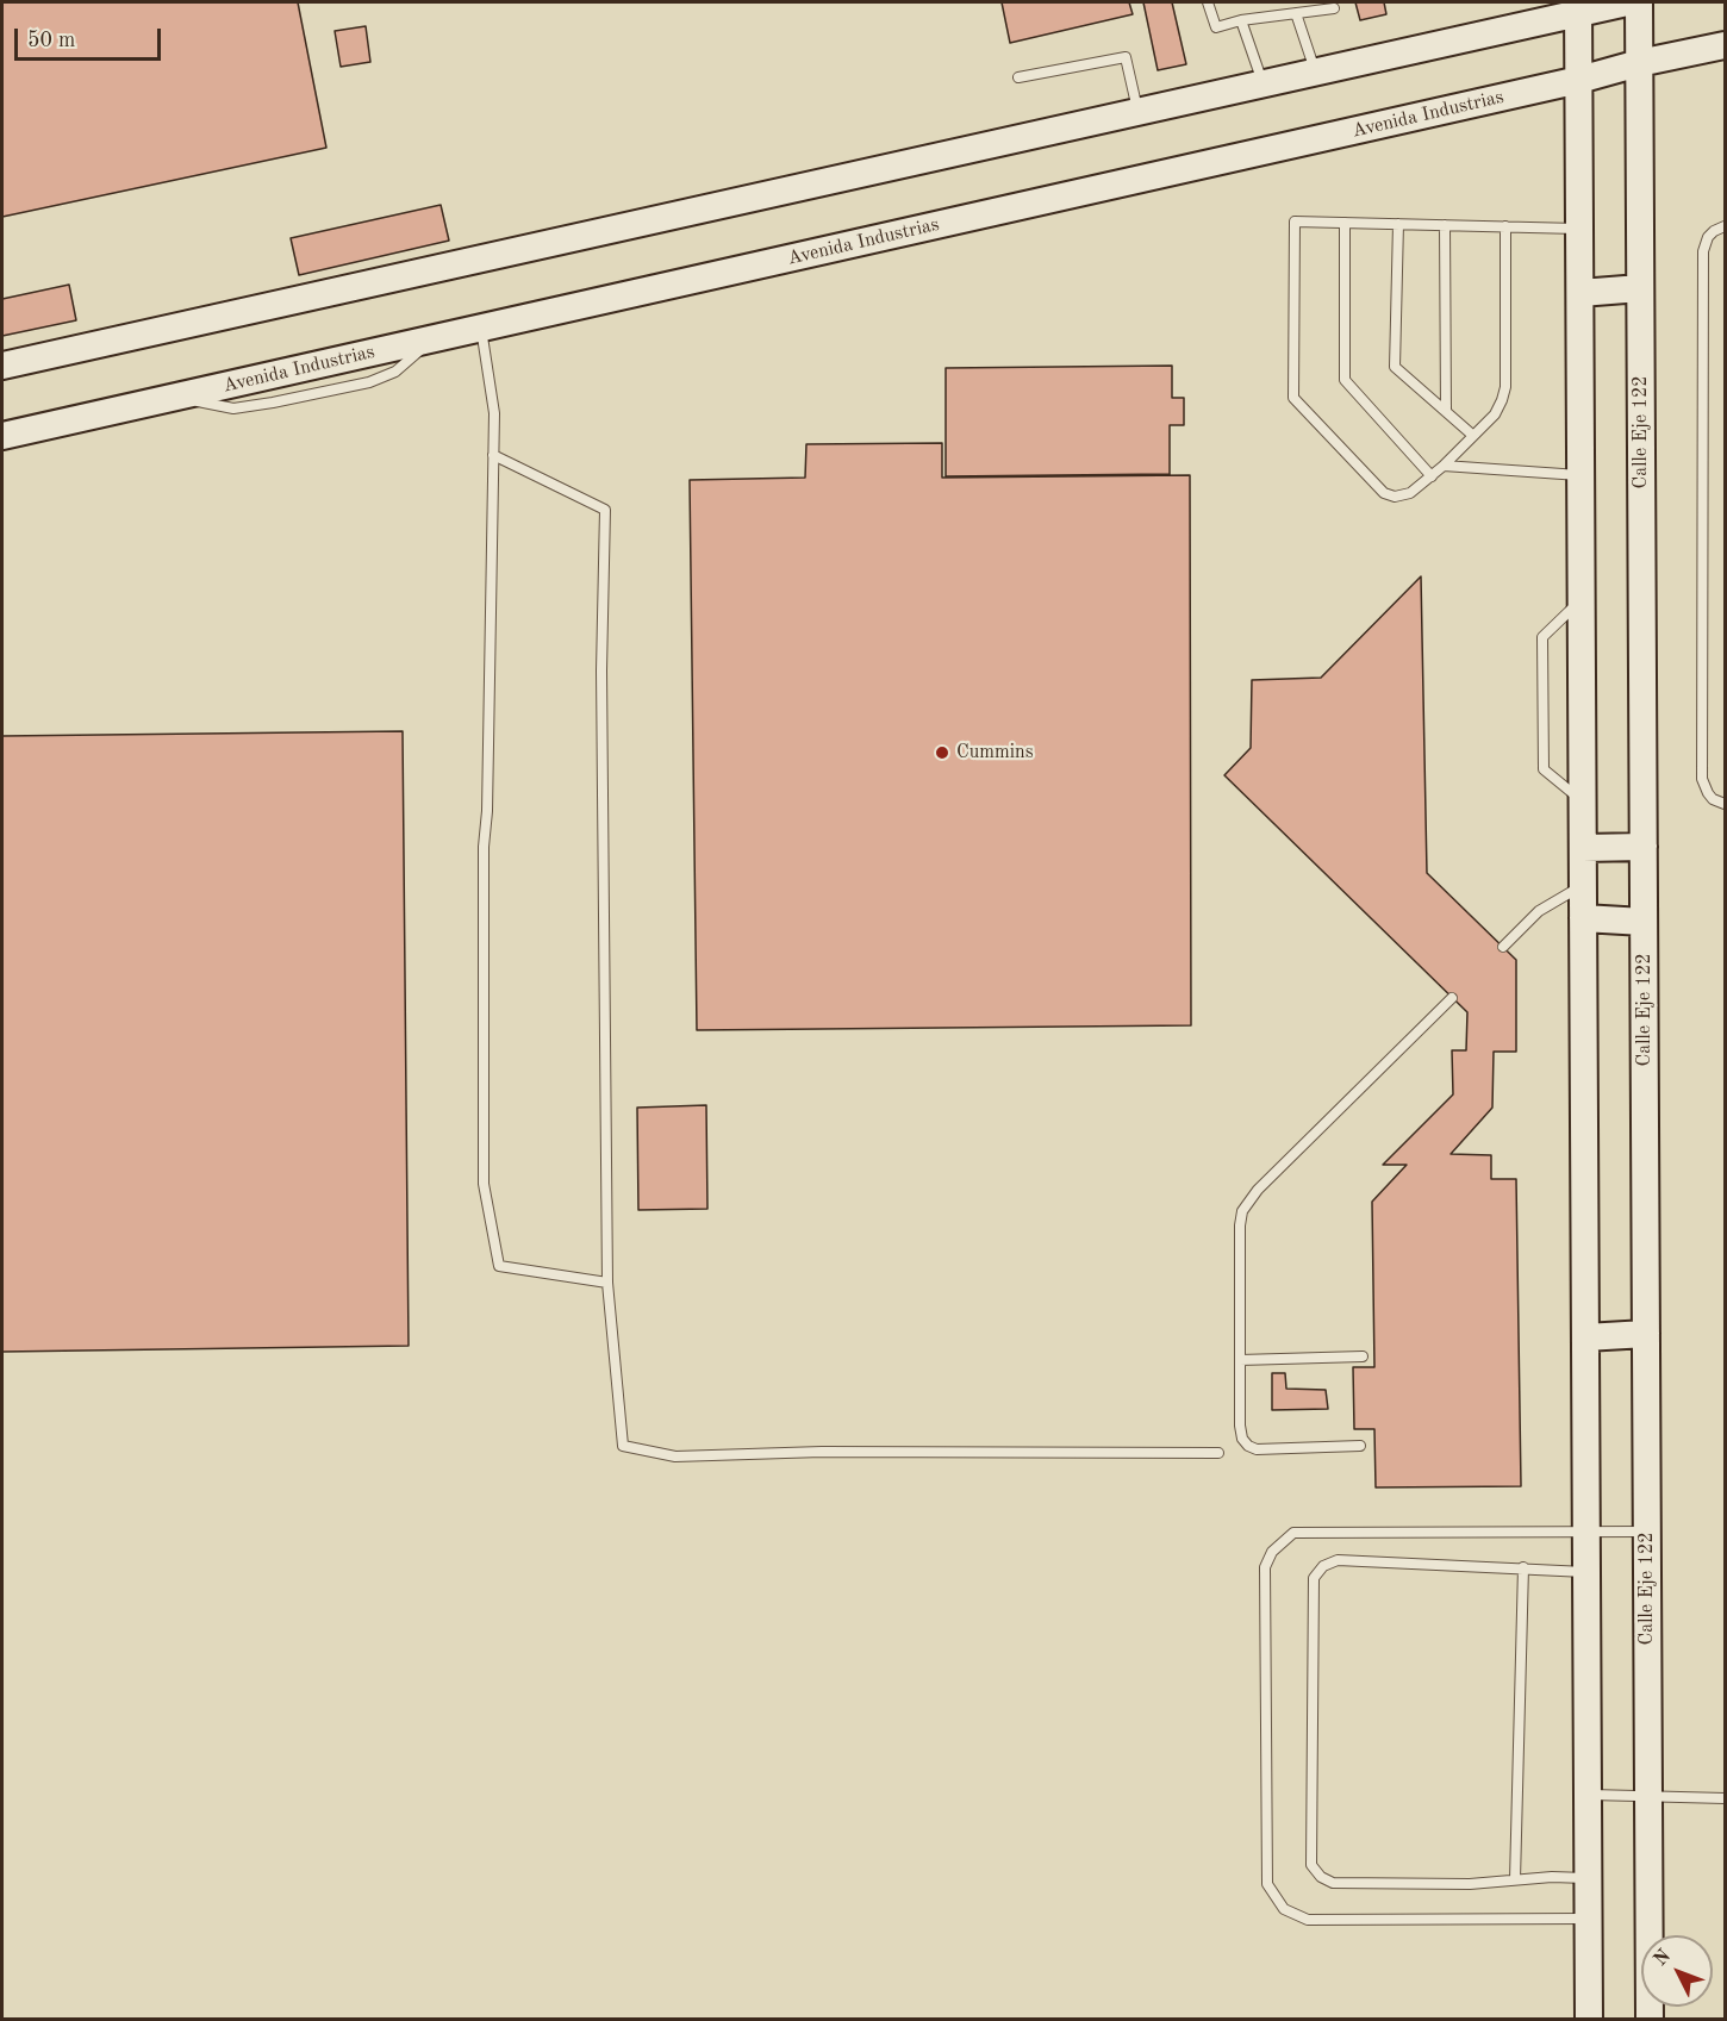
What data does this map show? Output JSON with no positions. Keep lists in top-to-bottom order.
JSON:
{
  "streets": {
    "main road": ["Avenida Industrias", "Calle Eje 122"]
  },
  "crossings": [
    ["Avenida Industrias", "Calle Eje 122"]
  ],
  "places": ["Cummins"],
  "scale_bar": "50 m",
  "north": "top left"
}
